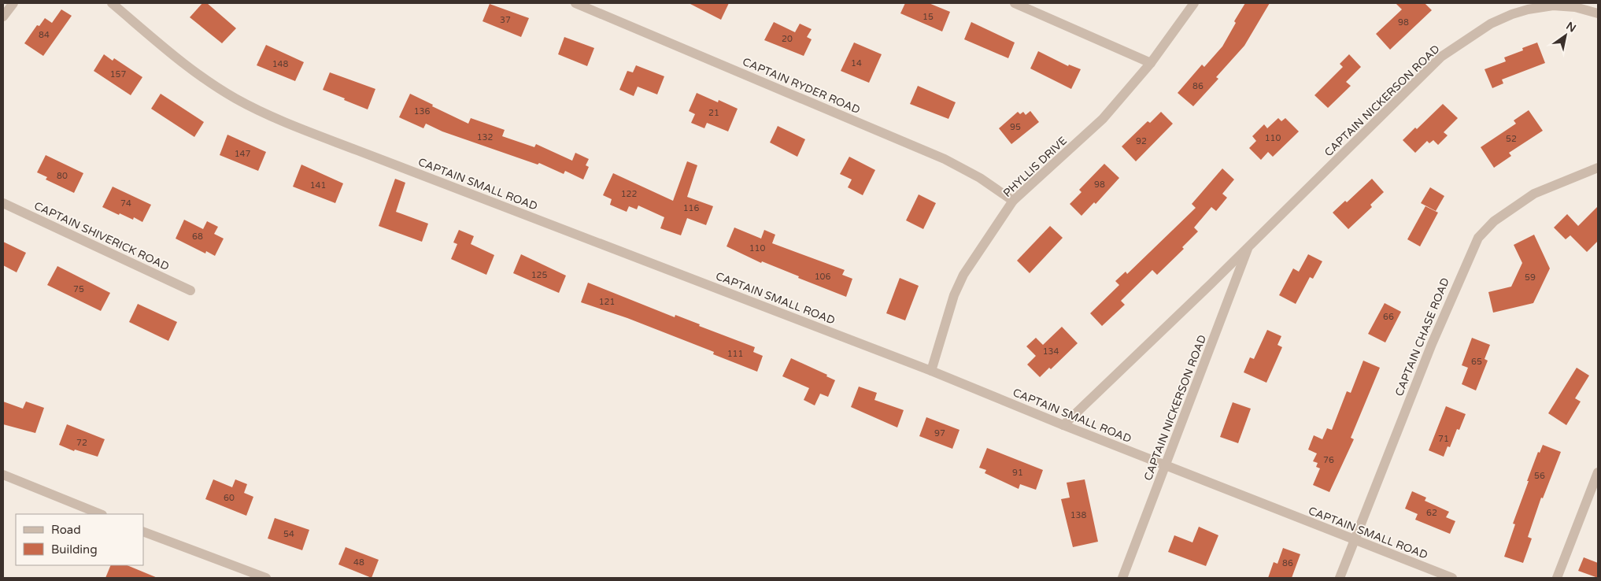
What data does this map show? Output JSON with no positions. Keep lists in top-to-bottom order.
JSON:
{
  "streets": {
    "street": [
      "CAPTAIN RYDER ROAD",
      "CAPTAIN NICKERSON ROAD",
      "PHYLLIS DRIVE",
      "CAPTAIN SMALL ROAD",
      "CAPTAIN SHIVERICK ROAD",
      "CAPTAIN CHASE ROAD"
    ]
  },
  "crossings": [
    ["CAPTAIN RYDER ROAD", "PHYLLIS DRIVE"],
    ["CAPTAIN NICKERSON ROAD", "CAPTAIN SMALL ROAD"],
    ["PHYLLIS DRIVE", "CAPTAIN SMALL ROAD"],
    ["CAPTAIN SMALL ROAD", "CAPTAIN CHASE ROAD"]
  ],
  "house_numbers": [
    "15",
    "37",
    "98",
    "84",
    "20",
    "14",
    "148",
    "157",
    "86",
    "136",
    "21",
    "95",
    "132",
    "110",
    "52",
    "92",
    "147",
    "80",
    "98",
    "141",
    "122",
    "74",
    "116",
    "68",
    "110",
    "125",
    "106",
    "59",
    "75",
    "121",
    "66",
    "134",
    "111",
    "65",
    "97",
    "71",
    "72",
    "76",
    "91",
    "56",
    "60",
    "62",
    "138",
    "54",
    "48",
    "86"
  ],
  "legend": ["Road", "Building"],
  "north": "top right"
}
